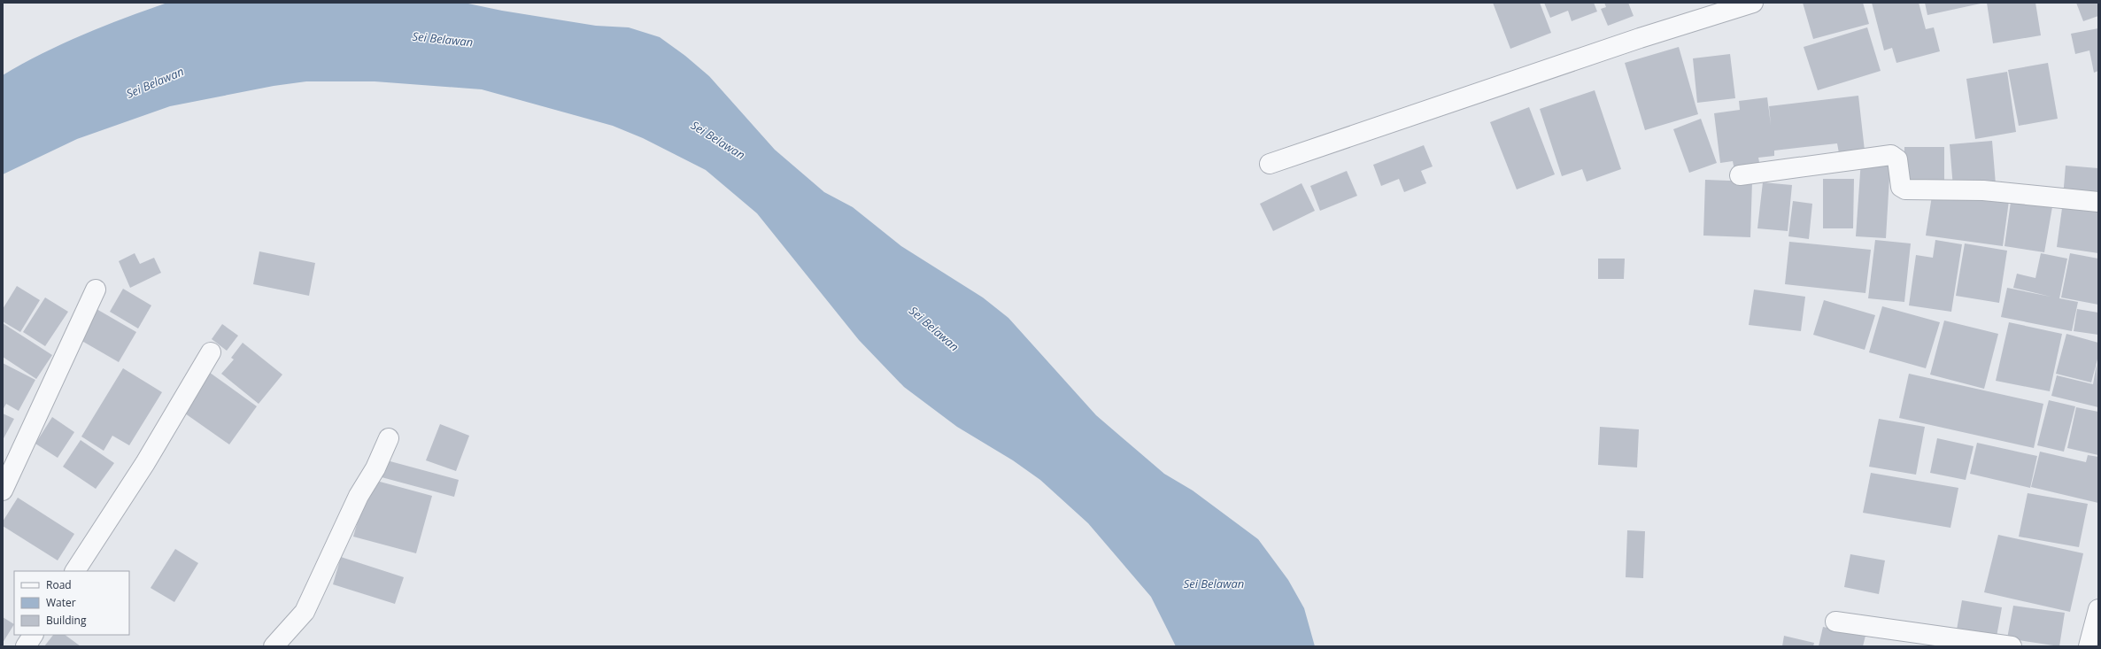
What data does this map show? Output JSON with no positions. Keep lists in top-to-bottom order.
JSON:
{
  "water": ["Sei Belawan"],
  "legend": ["Road", "Water", "Building"]
}
